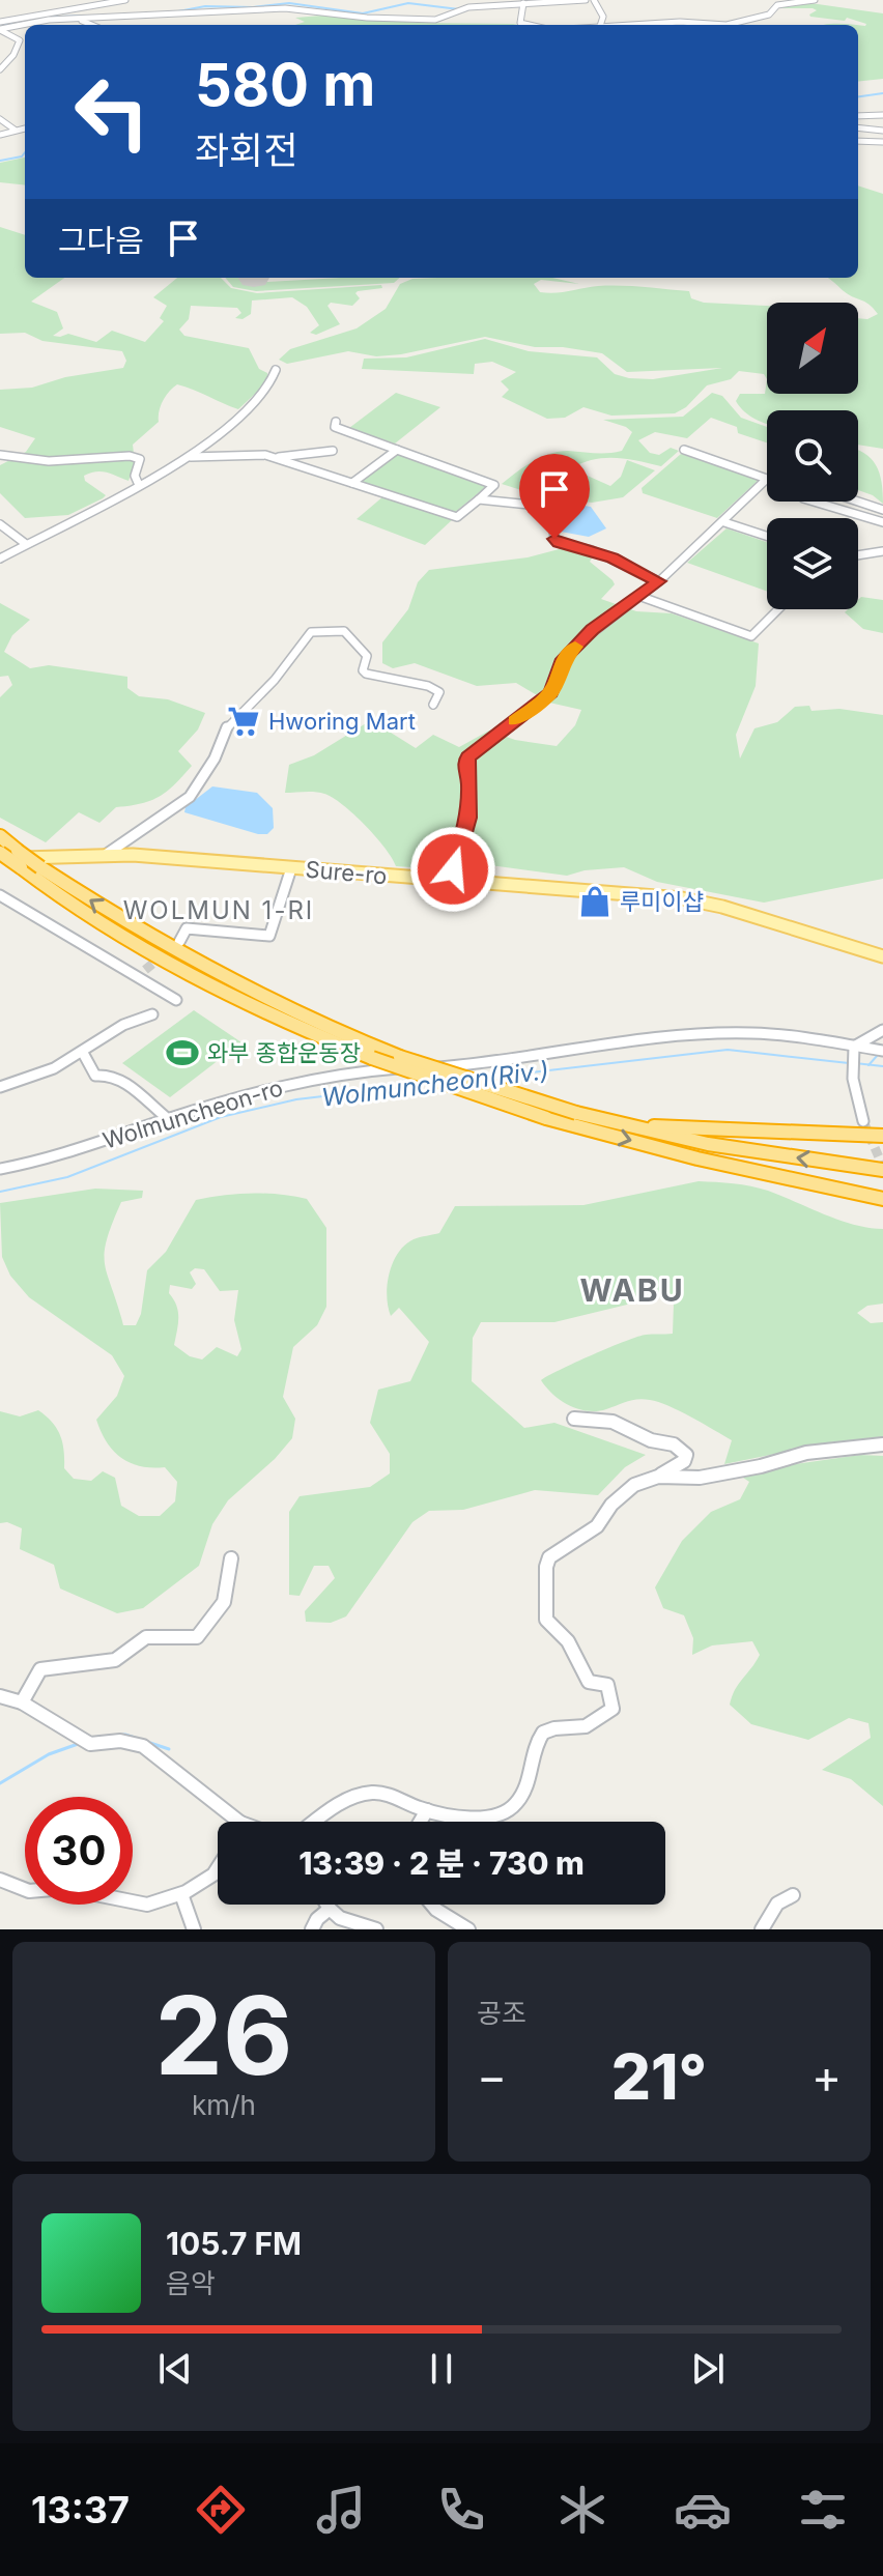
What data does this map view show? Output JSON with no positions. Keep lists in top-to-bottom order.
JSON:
{
  "streets": {
    "main road": ["Sure-ro"],
    "street": ["Wolmuncheon-ro"]
  },
  "districts": ["WOLMUN 1-RI", "WABU"],
  "water": ["Wolmuncheon(Riv.)"],
  "places": {
    "supermarket": ["Hworing Mart"],
    "shop": ["루미이샵"],
    "sports": ["와부 종합운동장"]
  },
  "north": "top right",
  "page": {
    "turn": ["580 m", "좌회전"],
    "then": "그다음",
    "limit": "30",
    "trip": "13:39 · 2 분 · 730 m",
    "tile": [
      ["26", "km/h"],
      "공조"
    ],
    "heat": ["−", "21°", "+"],
    "song": ["105.7 FM", "음악"],
    "tabs": "13:37"
  }
}
